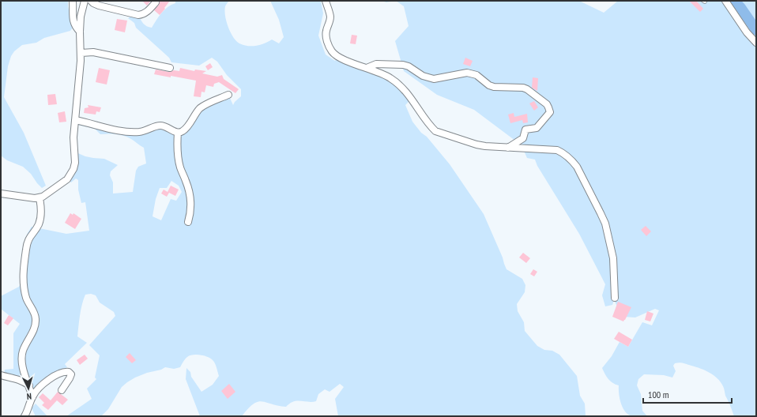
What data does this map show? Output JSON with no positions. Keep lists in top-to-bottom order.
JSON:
{
  "scale_bar": "100 m",
  "north": "bottom"
}
